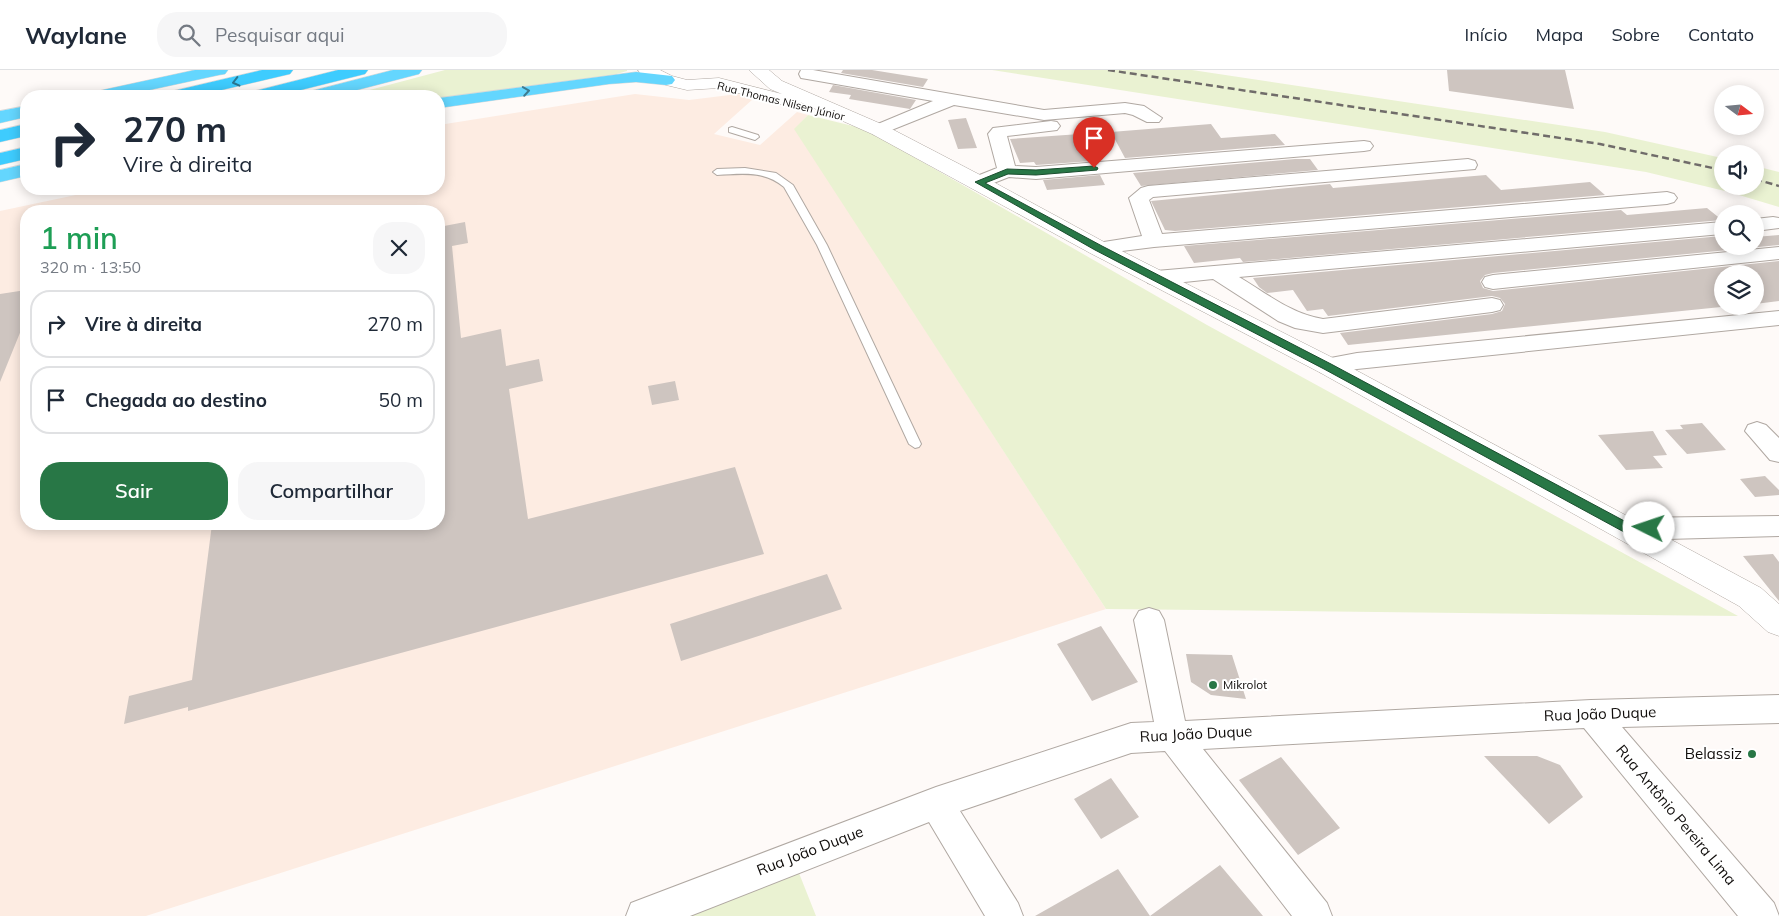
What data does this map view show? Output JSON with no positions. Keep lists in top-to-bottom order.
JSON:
{
  "streets": {
    "street": ["Rua Thomas Nilsen Júnior", "Rua João Duque", "Rua Antônio Pereira Lima"]
  },
  "crossings": [
    ["Rua João Duque", "Rua Antônio Pereira Lima"]
  ],
  "places": ["Mikrolot", "Belassiz"],
  "north": "right",
  "page": {
    "header": "Waylane",
    "search": "Pesquisar aqui",
    "nav": [
      "Início",
      "Mapa",
      "Sobre",
      "Contato"
    ],
    "turn": ["270 m", "Vire à direita"],
    "heading": ["1 min", "320 m · 13:50"],
    "list": [
      {
        "name": "Vire à direita",
        "value": "270 m"
      },
      {
        "name": "Chegada ao destino",
        "value": "50 m"
      }
    ],
    "buttons": ["Sair", "Compartilhar"]
  }
}
